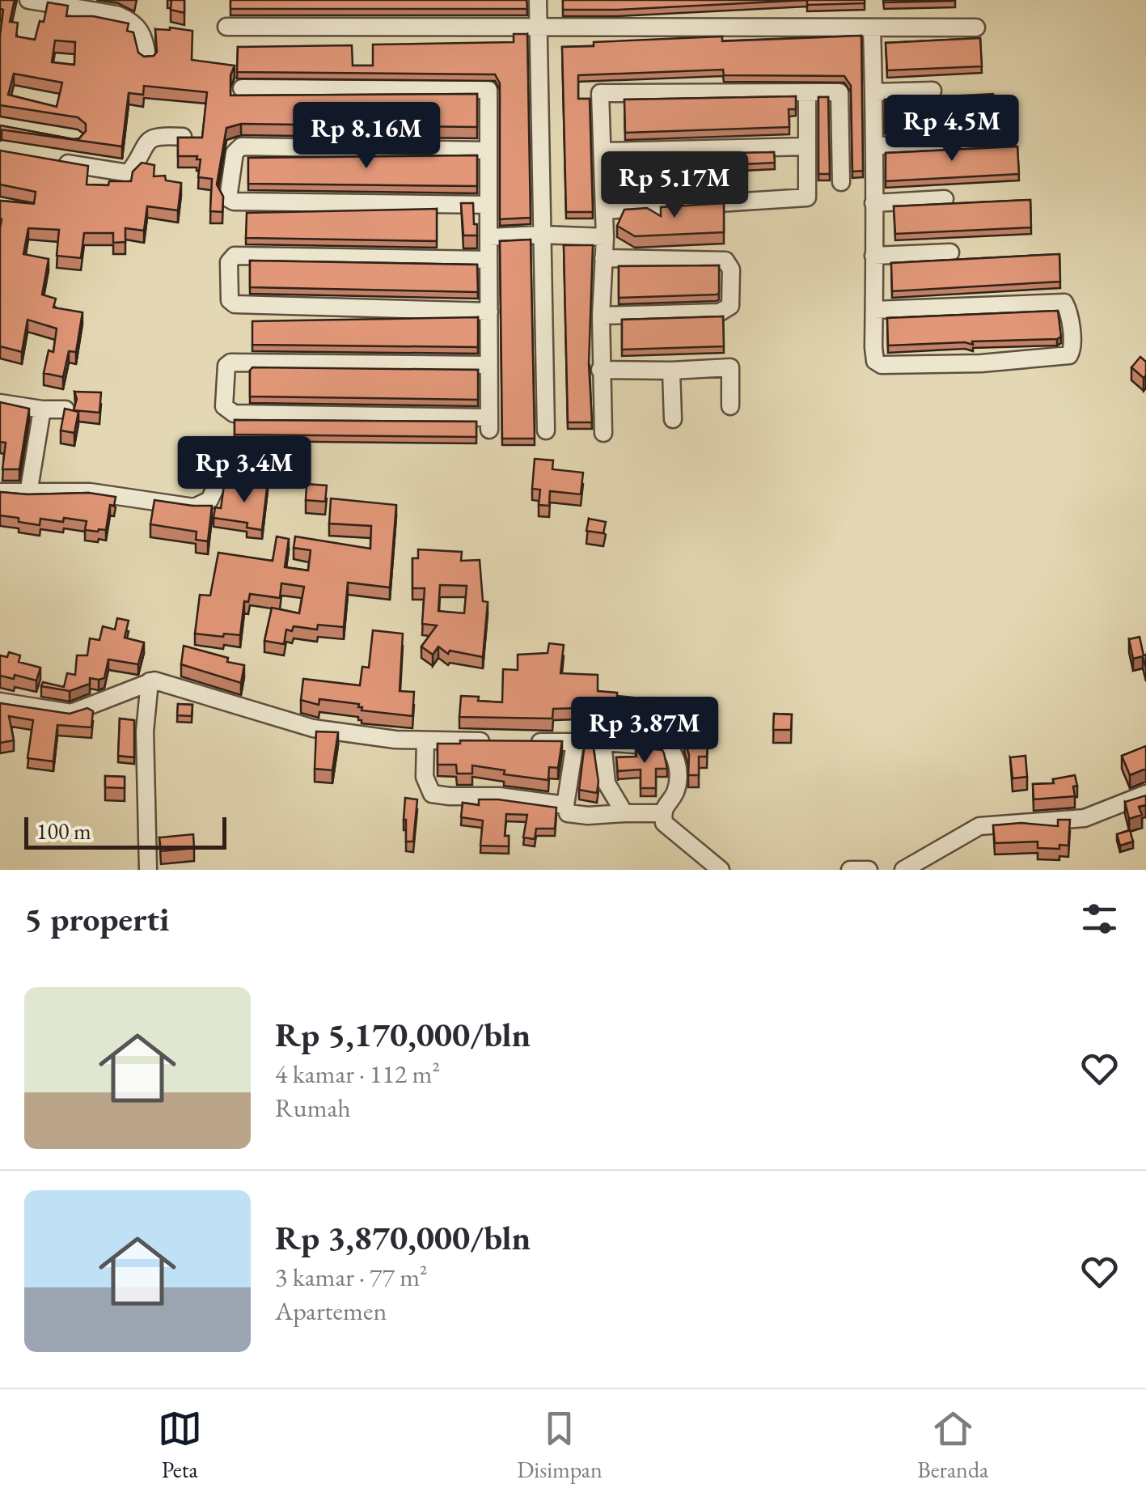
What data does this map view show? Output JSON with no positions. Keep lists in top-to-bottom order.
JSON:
{
  "scale_bar": "100 m",
  "page": {
    "price": [
      "Rp 4.5M",
      "Rp 8.16M",
      "Rp 5.17M",
      "Rp 3.4M",
      "Rp 3.87M"
    ],
    "scale": "100 m",
    "heading": "5 properti",
    "list": [
      {
        "name": "Rp 5,170,000/bln",
        "note": "4 kamar · 112 m² · Rumah"
      },
      {
        "name": "Rp 3,870,000/bln",
        "note": "3 kamar · 77 m² · Apartemen"
      }
    ],
    "tabs": ["Peta", "Disimpan", "Beranda"]
  }
}
